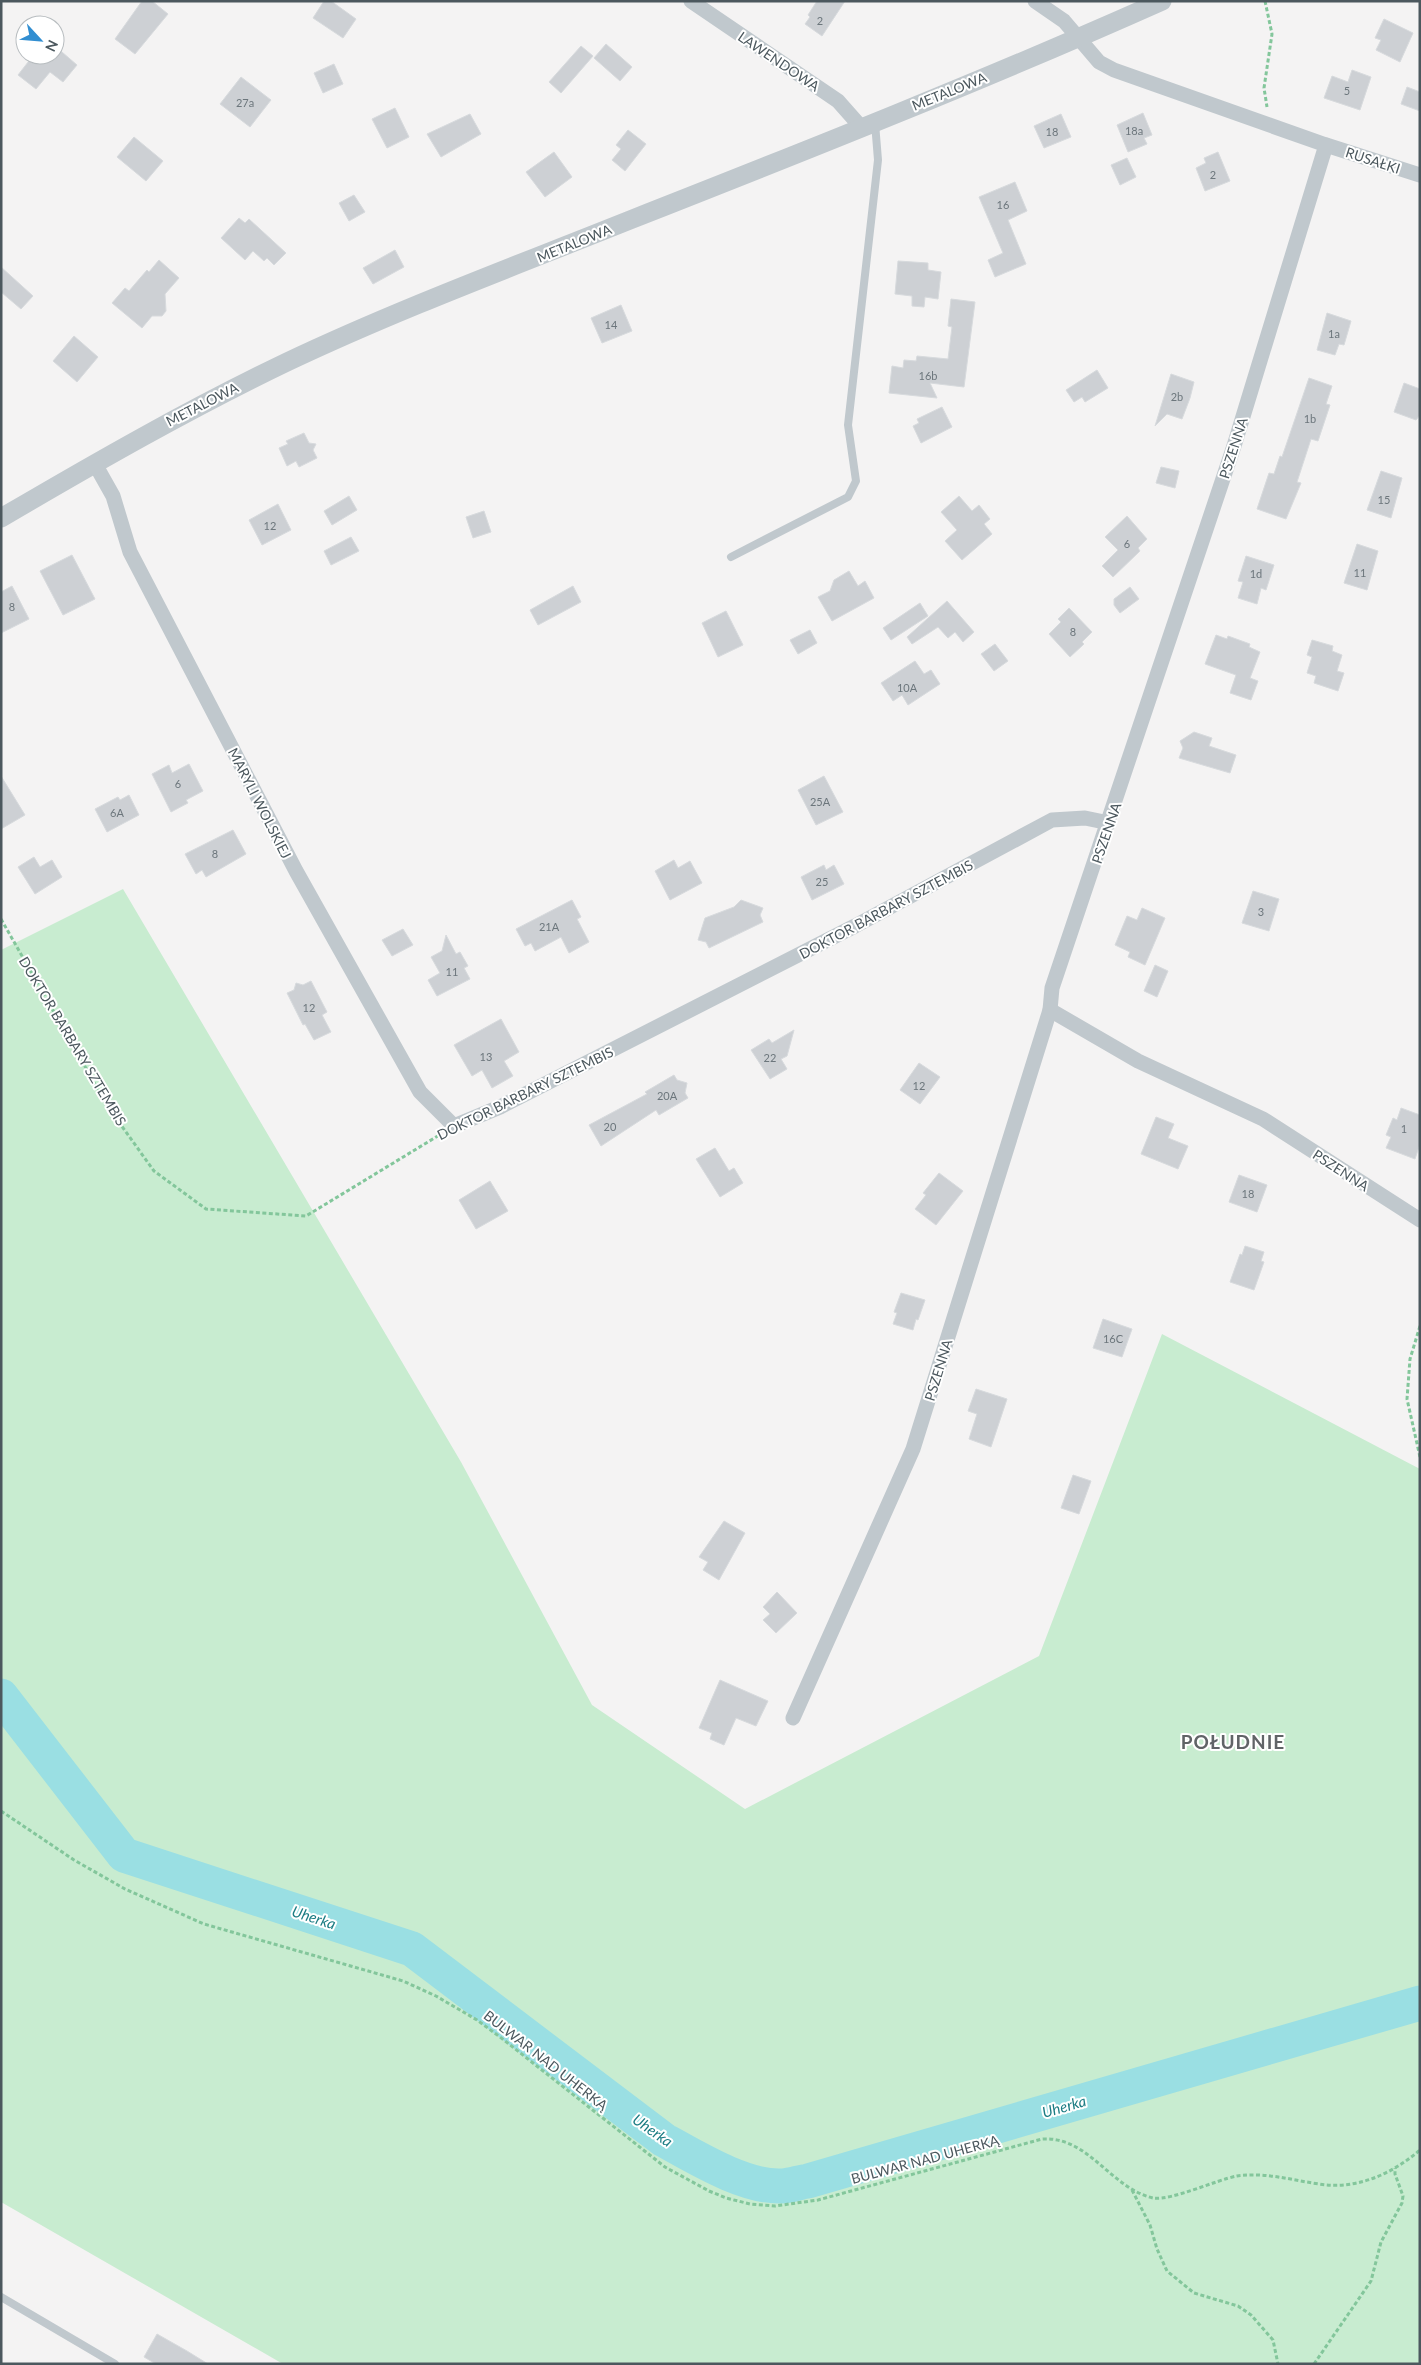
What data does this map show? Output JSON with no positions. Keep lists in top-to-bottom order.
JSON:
{
  "streets": {
    "street": [
      "LAWENDOWA",
      "METALOWA",
      "RUSAŁKI",
      "PSZENNA",
      "MARYLI WOLSKIEJ",
      "DOKTOR BARBARY SZTEMBIS"
    ],
    "path": ["BULWAR NAD UHERKĄ"]
  },
  "crossings": [
    ["LAWENDOWA", "METALOWA"],
    ["METALOWA", "MARYLI WOLSKIEJ"],
    ["RUSAŁKI", "PSZENNA"],
    ["PSZENNA", "DOKTOR BARBARY SZTEMBIS"],
    ["MARYLI WOLSKIEJ", "DOKTOR BARBARY SZTEMBIS"]
  ],
  "districts": ["POŁUDNIE"],
  "water": ["Uherka"],
  "house_numbers": [
    "2",
    "5",
    "27a",
    "18a",
    "18",
    "2",
    "16",
    "14",
    "1a",
    "16b",
    "2b",
    "1b",
    "15",
    "12",
    "6",
    "11",
    "1d",
    "8",
    "8",
    "10A",
    "6",
    "25A",
    "6A",
    "8",
    "25",
    "3",
    "21A",
    "11",
    "12",
    "13",
    "22",
    "12",
    "20A",
    "20",
    "1",
    "18",
    "16C"
  ],
  "north": "bottom right"
}
